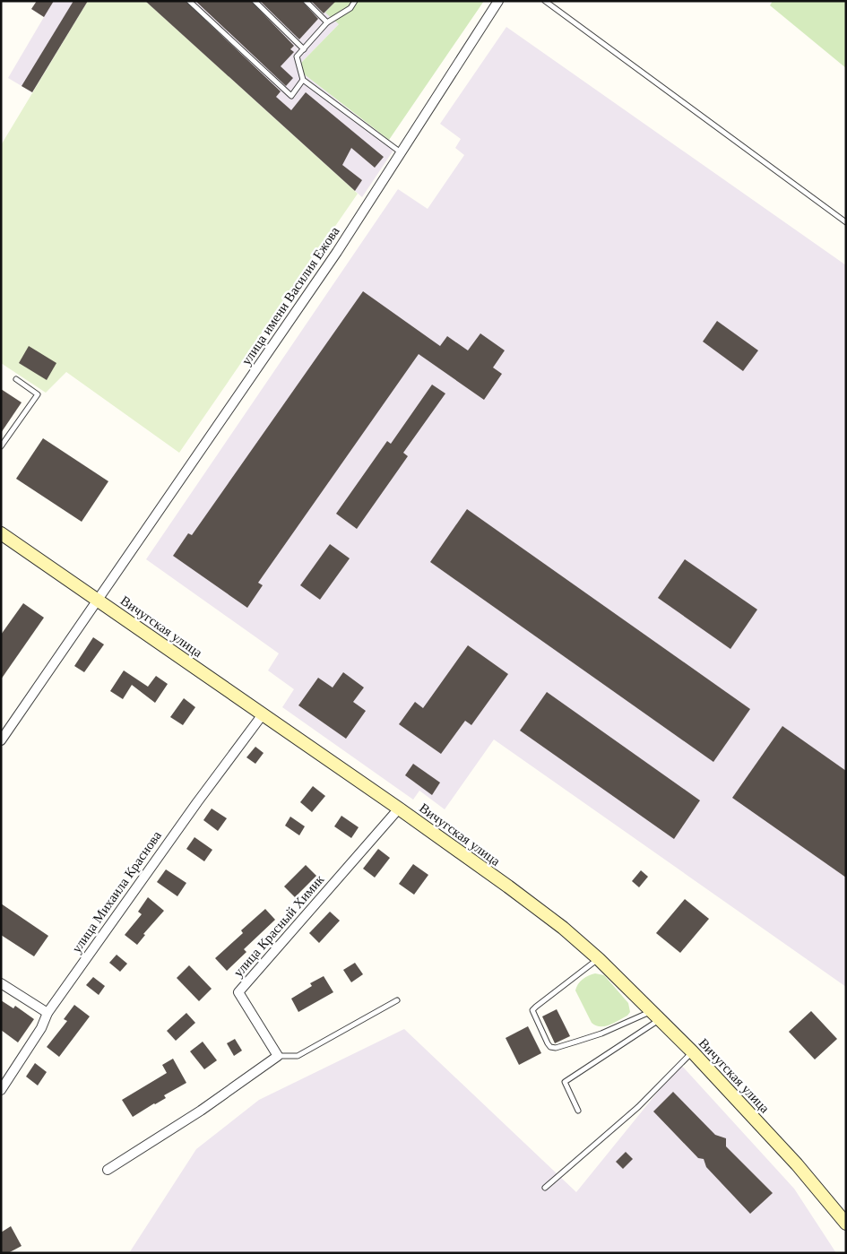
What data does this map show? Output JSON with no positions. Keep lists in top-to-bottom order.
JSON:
{
  "streets": {
    "main road": ["Вичугская улица"],
    "street": ["улица имени Василия Ежова", "улица Михаила Краснова", "улица Красный Химик"]
  },
  "crossings": [
    ["улица имени Василия Ежова", "Вичугская улица"],
    ["Вичугская улица", "улица Михаила Краснова"],
    ["Вичугская улица", "улица Красный Химик"]
  ]
}
